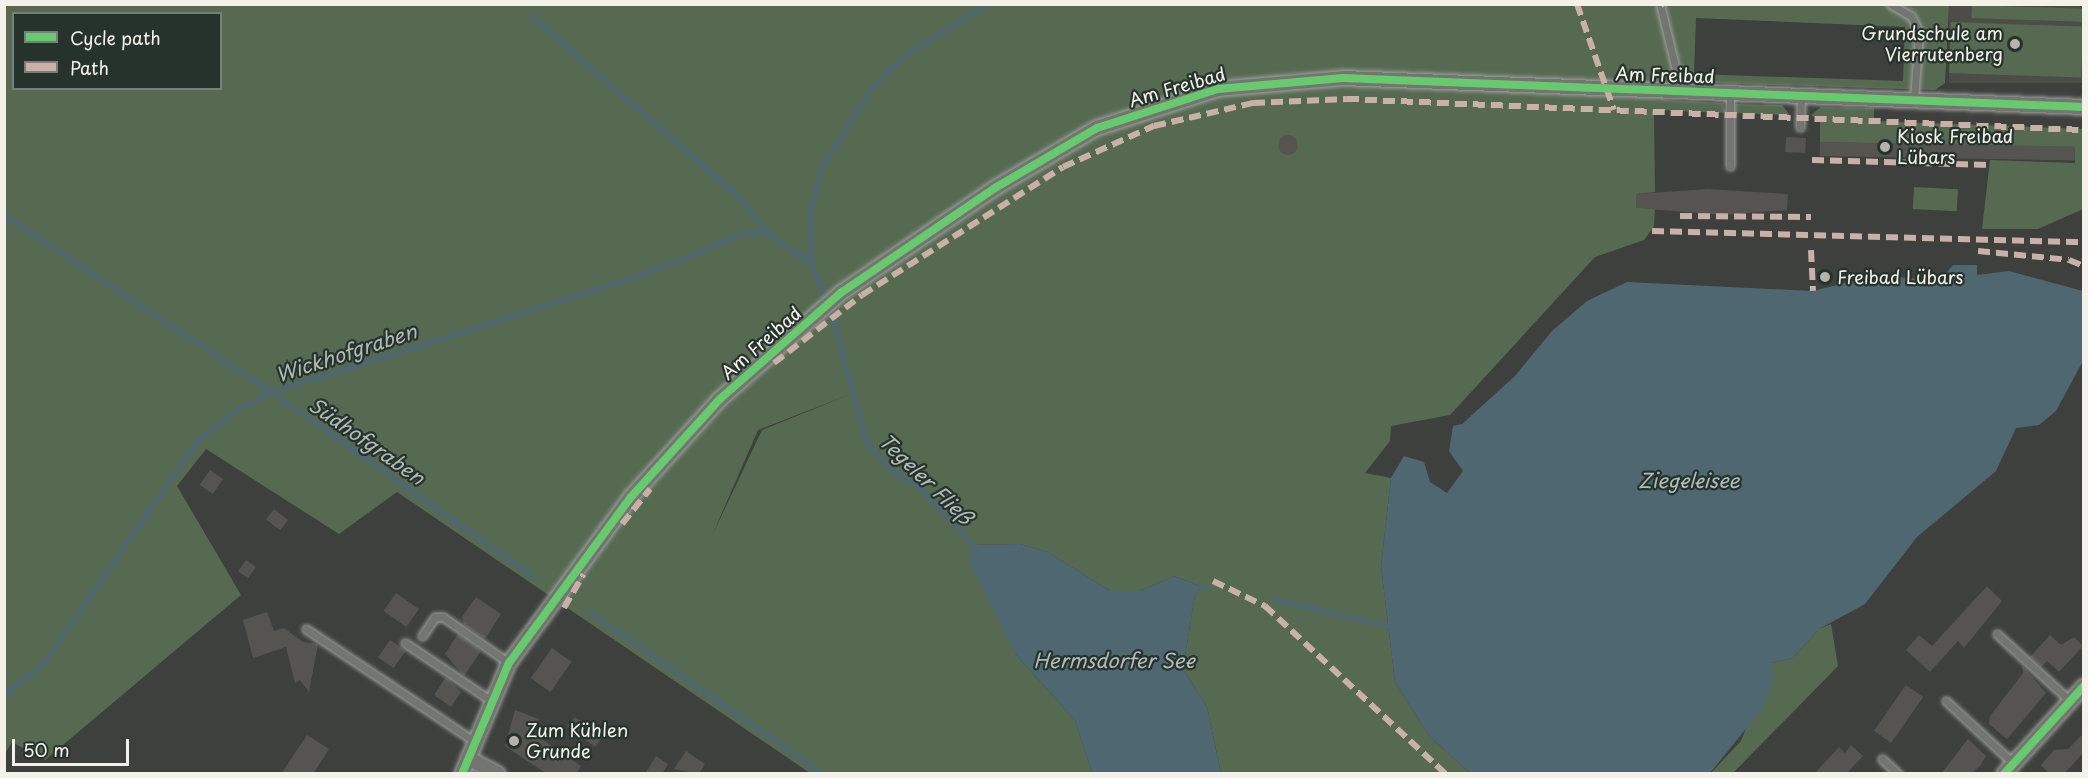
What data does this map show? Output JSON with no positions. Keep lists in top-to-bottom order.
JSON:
{
  "streets": {
    "street": ["Am Freibad"]
  },
  "water": [
    "Wickhofgraben",
    "Südhofgraben",
    "Tegeler Fließ",
    "Ziegeleisee",
    "Hermsdorfer See"
  ],
  "places": [
    "Grundschule am Vierrutenberg",
    "Kiosk Freibad Lübars",
    "Freibad Lübars",
    "Zum Kühlen Grunde"
  ],
  "legend": ["Cycle path", "Path"],
  "scale_bar": "50 m"
}
